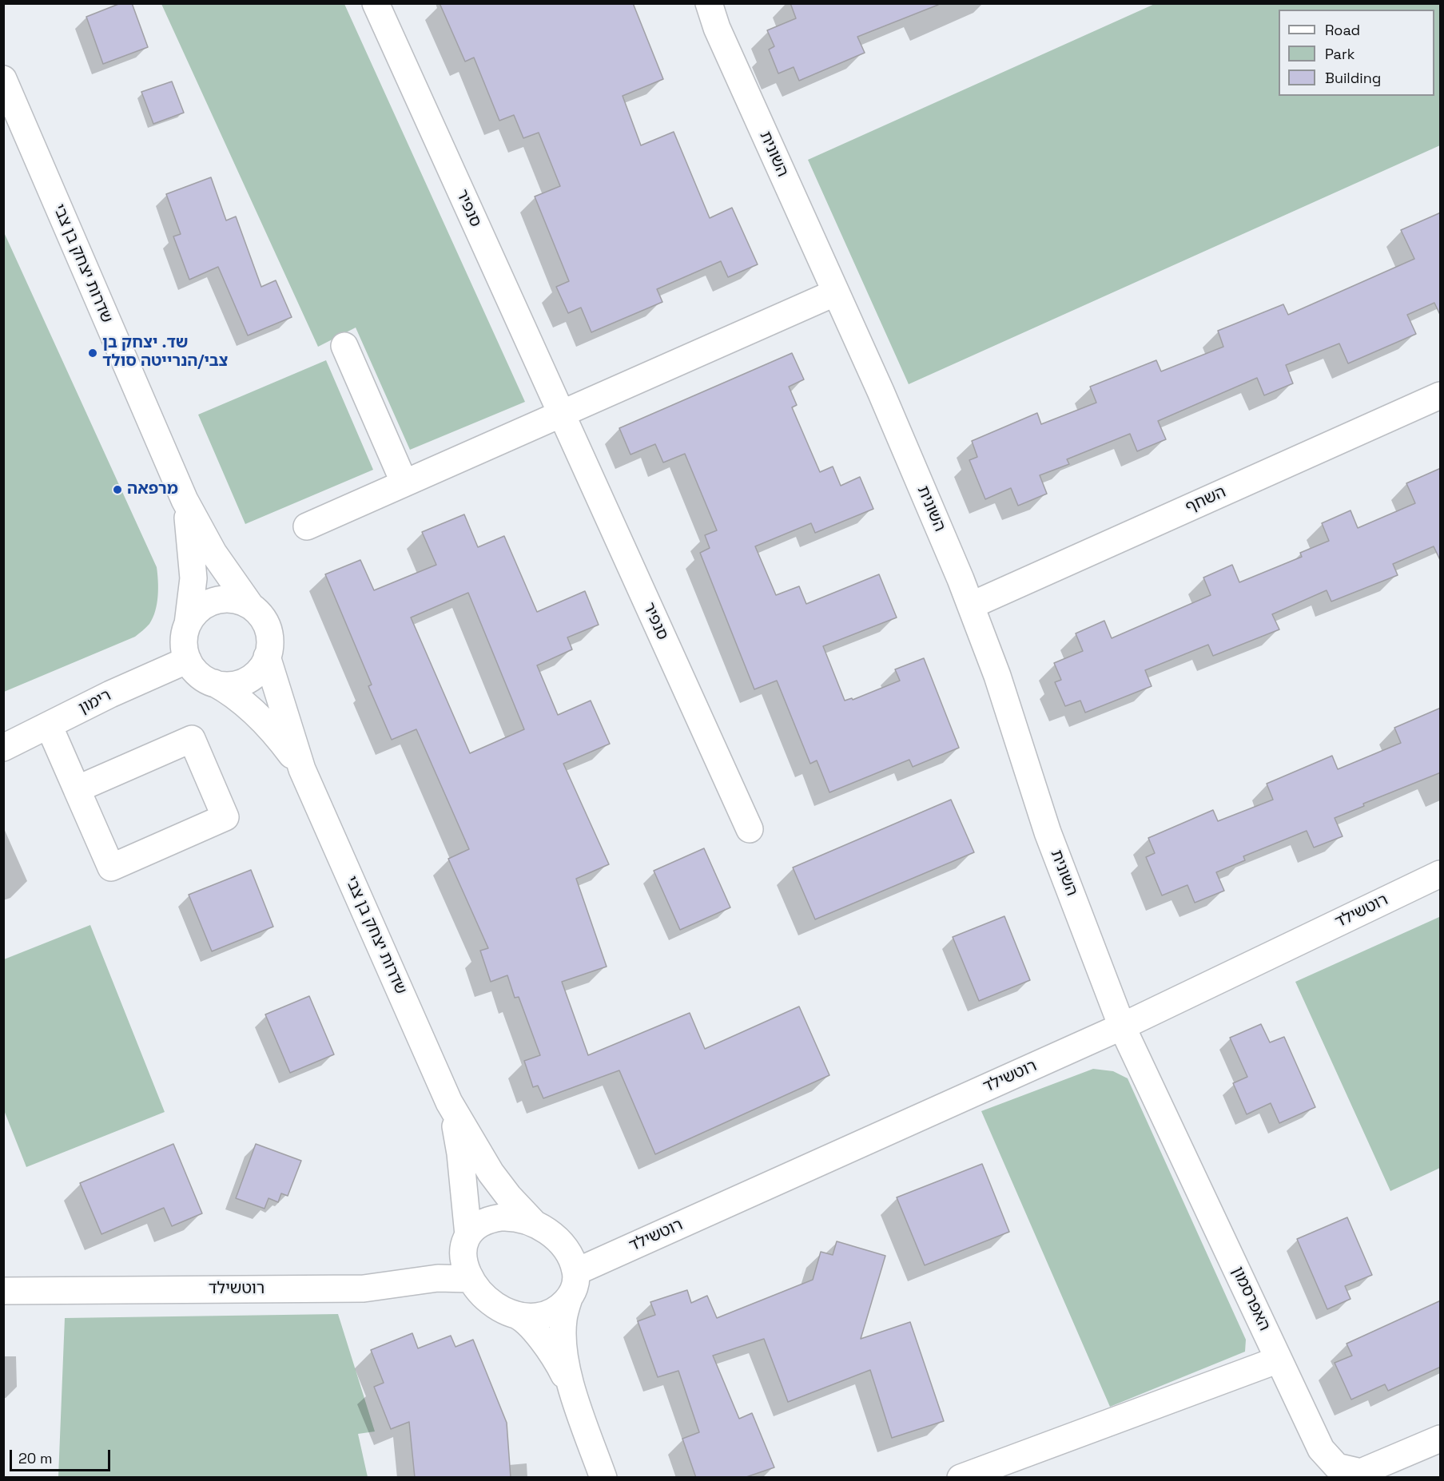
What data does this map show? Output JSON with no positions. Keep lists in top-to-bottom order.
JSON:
{
  "streets": {
    "street": [
      "השונית",
      "סנפיר",
      "שדרות יצחק בן צבי",
      "השחף",
      "רימון",
      "רוטשילד",
      "האפרסמון"
    ]
  },
  "crossings": [
    ["השונית", "השחף"],
    ["השונית", "רוטשילד"],
    ["השונית", "האפרסמון"],
    ["שדרות יצחק בן צבי", "רימון"],
    ["שדרות יצחק בן צבי", "רוטשילד"],
    ["רוטשילד", "האפרסמון"]
  ],
  "places": ["שד. יצחק בן צבי/הנרייטה סולד", "מרפאה"],
  "legend": ["Road", "Park", "Building"],
  "scale_bar": "20 m"
}
